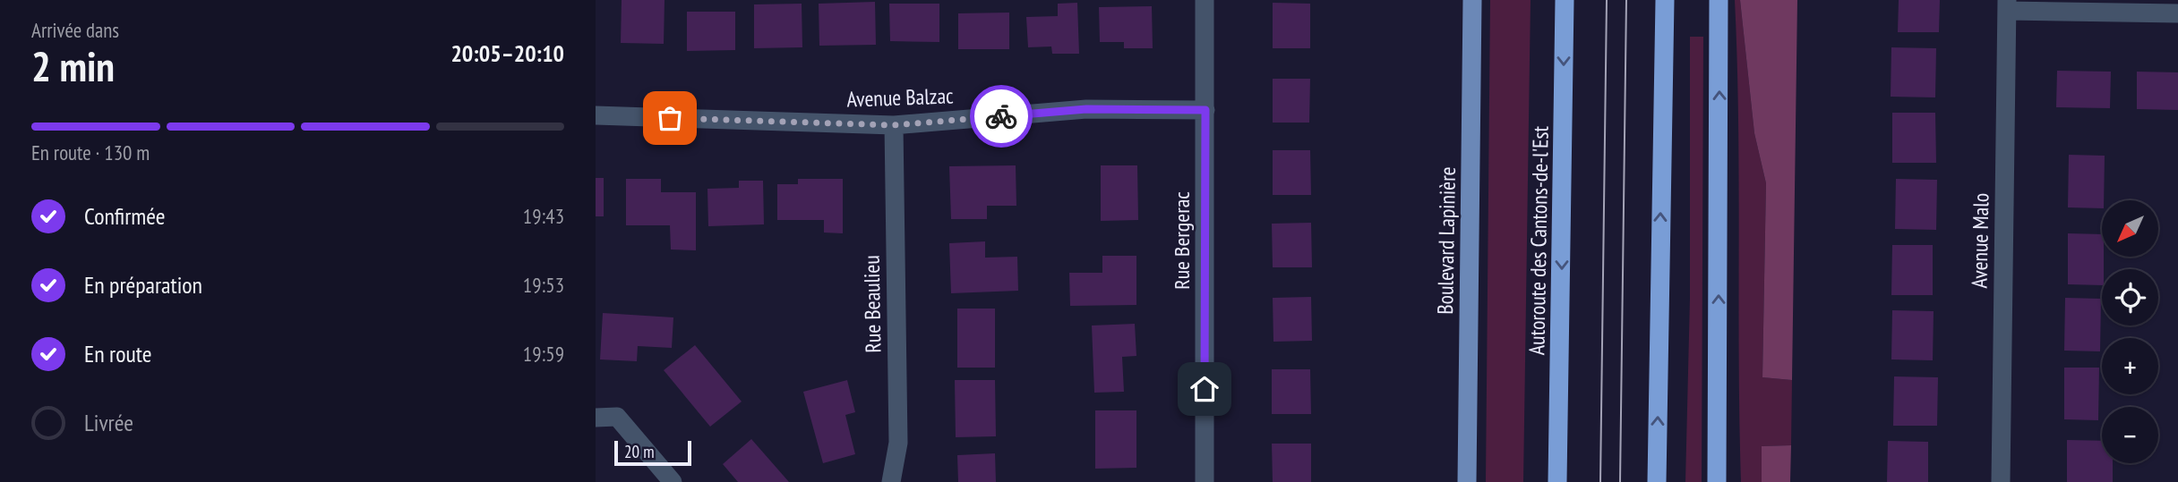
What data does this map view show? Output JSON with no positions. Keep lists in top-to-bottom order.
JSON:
{
  "streets": {
    "highway": ["Autoroute des Cantons-de-l'Est"],
    "main road": ["Boulevard Lapinière"],
    "street": [
      "Avenue Balzac",
      "Rue Bergerac",
      "Avenue Malo",
      "Rue Beaulieu"
    ]
  },
  "crossings": [
    ["Avenue Balzac", "Rue Bergerac"],
    ["Avenue Balzac", "Rue Beaulieu"]
  ],
  "scale_bar": "20 m",
  "north": "bottom left",
  "page": {
    "heading": ["2 min", "Arrivée dans", "20:05–20:10"],
    "bar": "En route · 130 m",
    "list": [
      ["Confirmée", "19:43"],
      ["En préparation", "19:53"],
      ["En route", "19:59"],
      "Livrée"
    ],
    "map_buttons": ["+", "−"],
    "scale": "20 m"
  }
}
